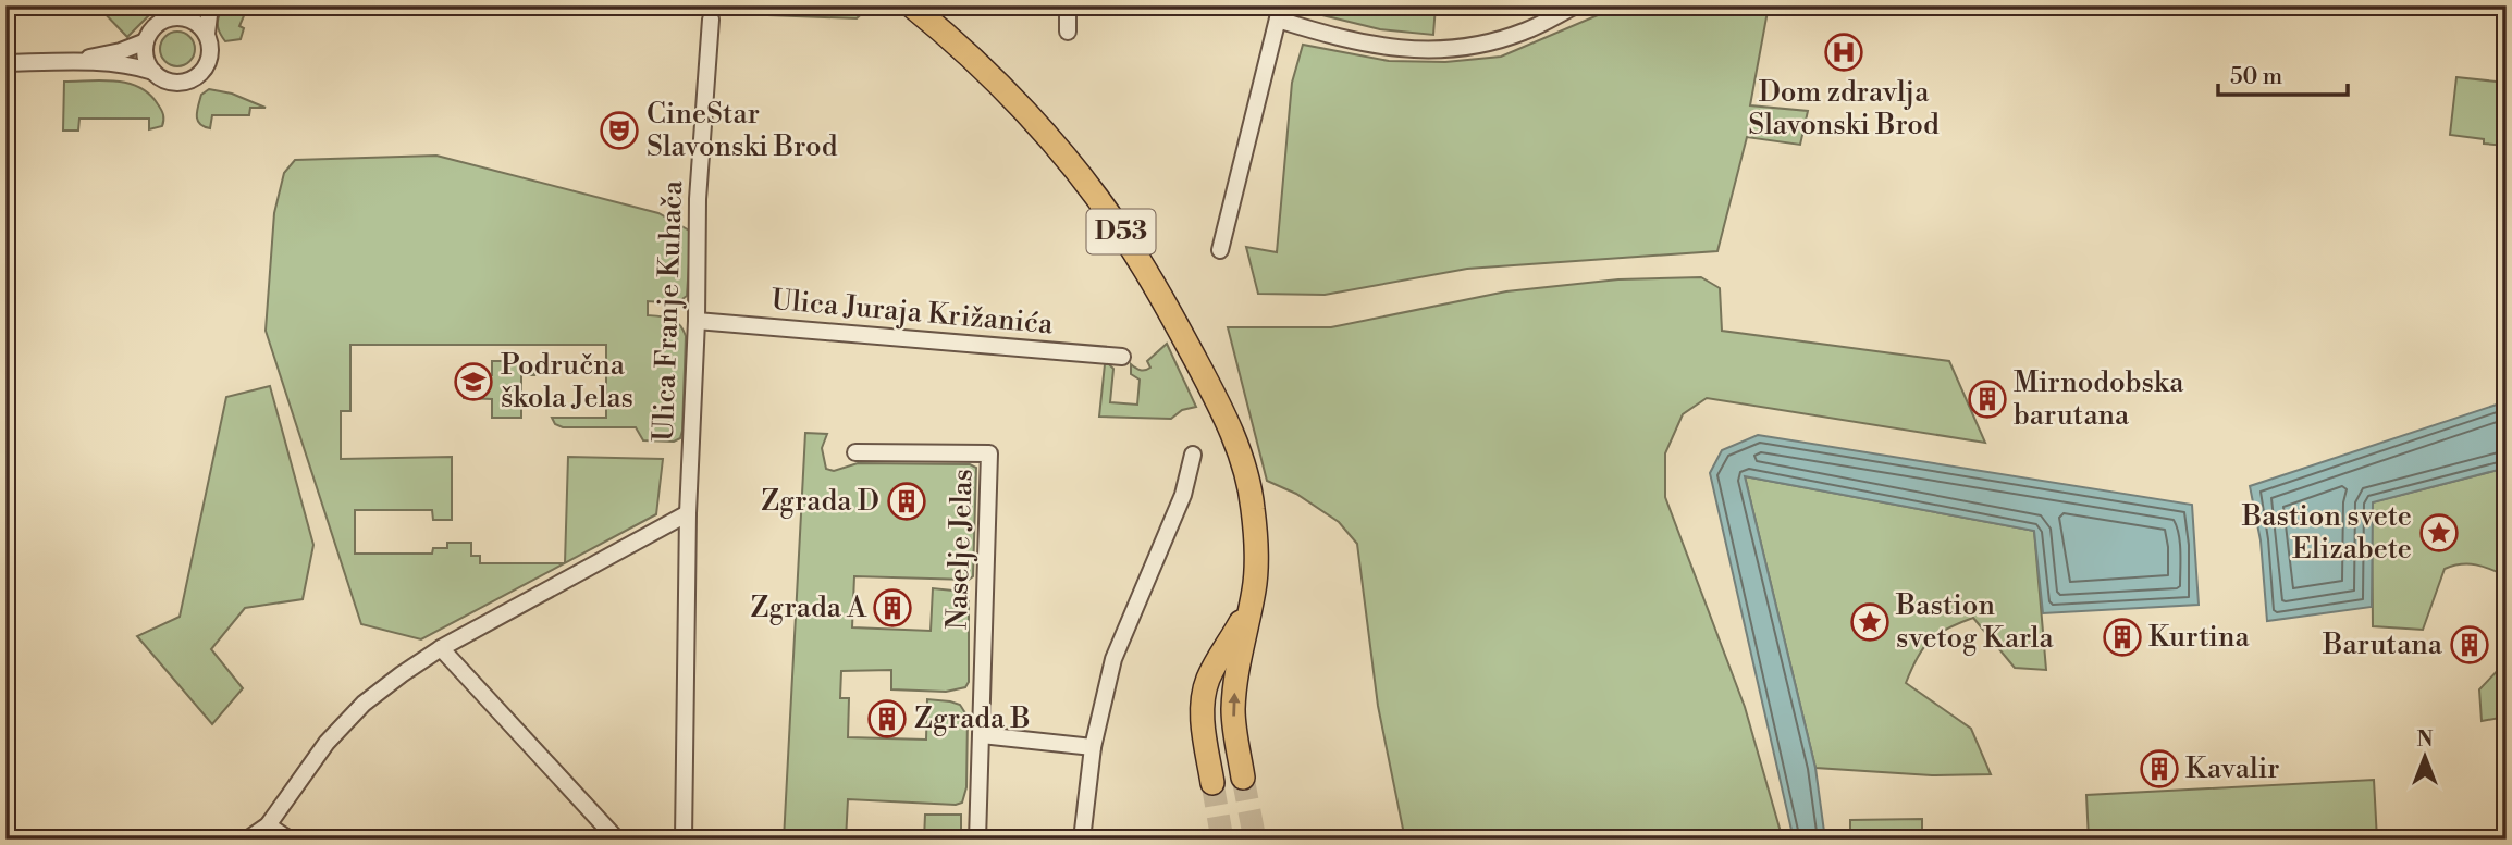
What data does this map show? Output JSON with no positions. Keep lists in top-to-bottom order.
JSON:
{
  "streets": {
    "main road": ["D53"],
    "street": ["Ulica Franje Kuhača", "Ulica Juraja Križanića", "Naselje Jelas"]
  },
  "crossings": [
    ["Ulica Franje Kuhača", "Ulica Juraja Križanića"]
  ],
  "places": {
    "hospital": ["Dom zdravlja Slavonski Brod"],
    "theatre": ["CineStar Slavonski Brod"],
    "school or university": ["Područna škola Jelas"],
    "building": [
      "Mirnodobska barutana",
      "Zgrada D",
      "Zgrada A",
      "Kurtina",
      "Barutana",
      "Zgrada B",
      "Kavalir"
    ],
    "place": ["Bastion svete Elizabete", "Bastion svetog Karla"]
  },
  "scale_bar": "50 m",
  "north": "top"
}
